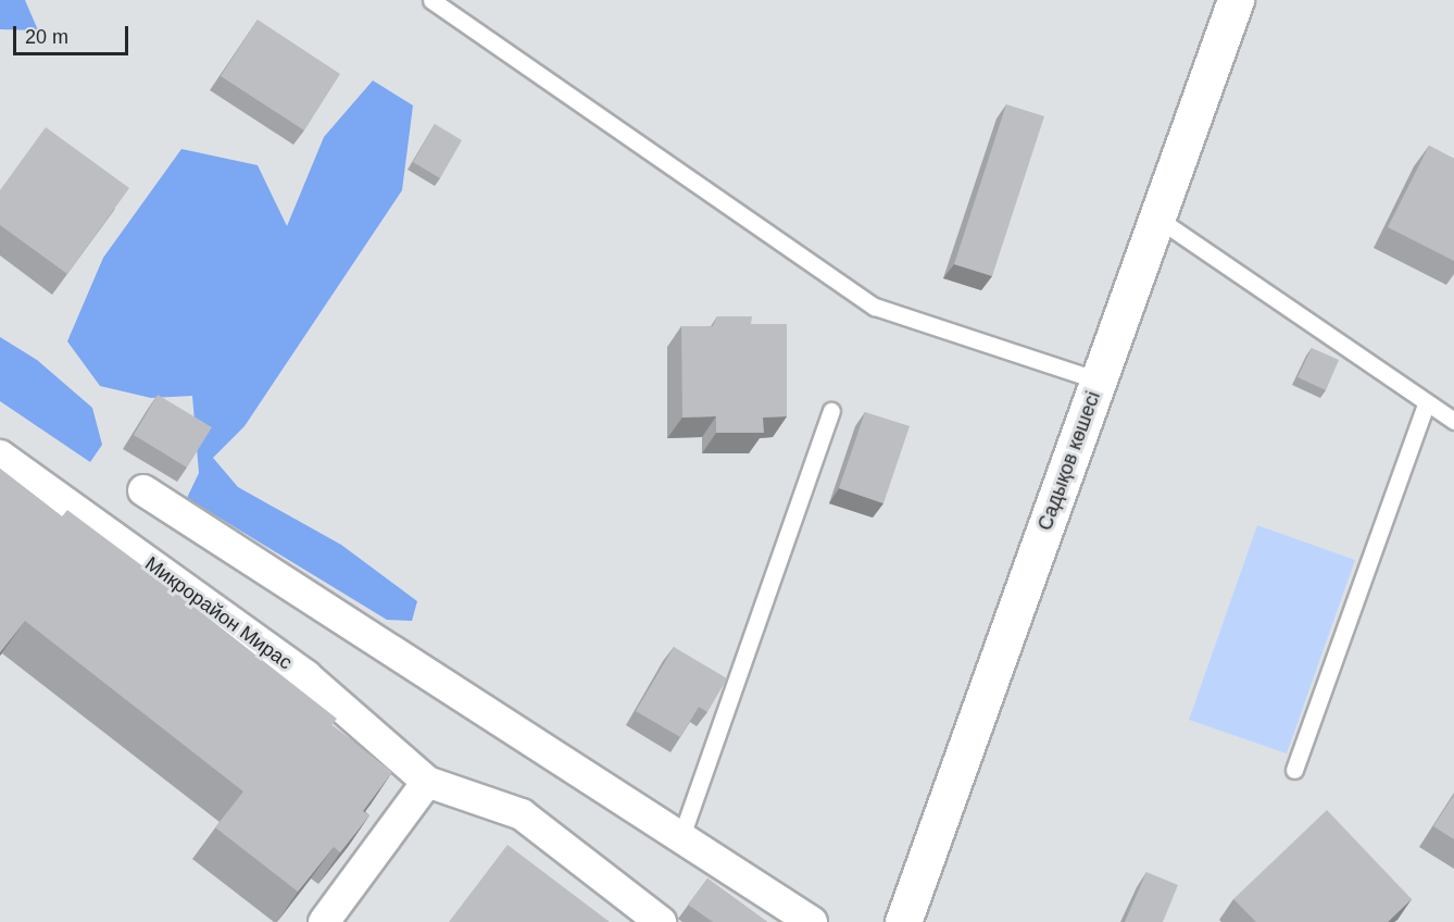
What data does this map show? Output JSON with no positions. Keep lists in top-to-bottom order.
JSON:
{
  "streets": {
    "street": ["Садықов көшесі", "Микрорайон Мирас"]
  },
  "scale_bar": "20 m"
}
